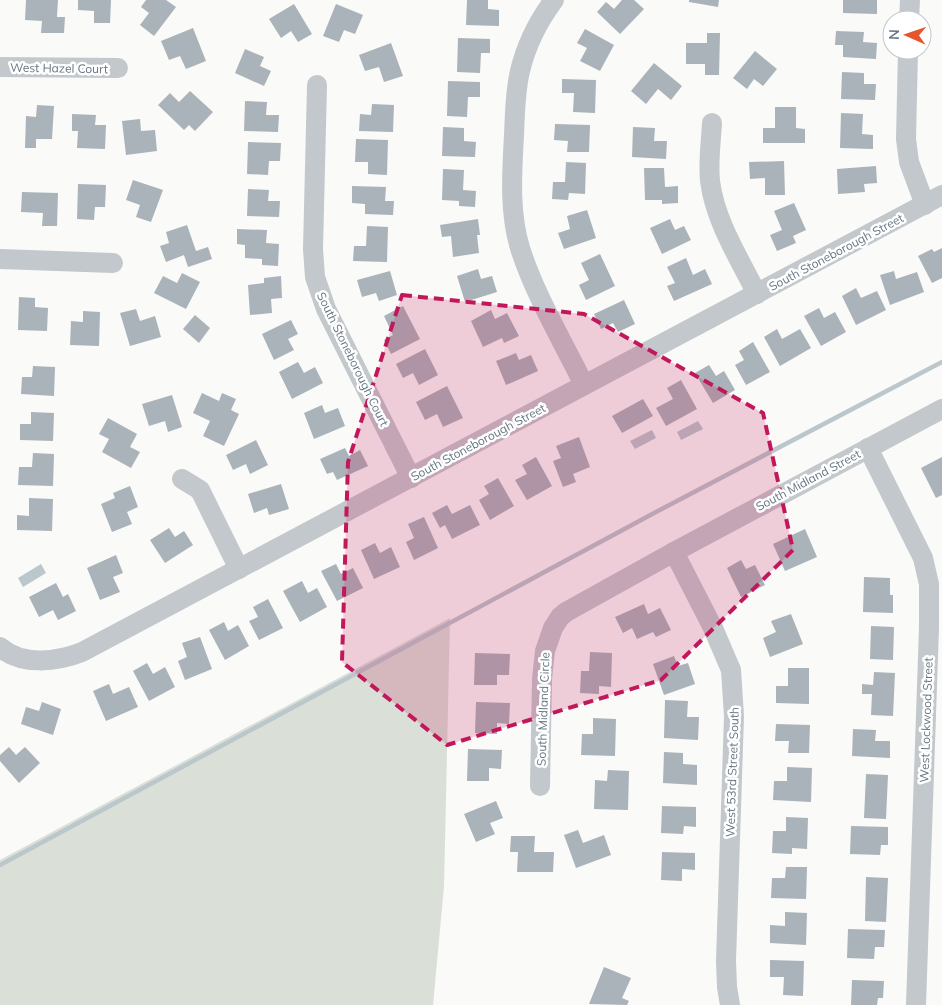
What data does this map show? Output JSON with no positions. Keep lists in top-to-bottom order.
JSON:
{
  "streets": {
    "street": [
      "West Hazel Court",
      "South Stoneborough Street",
      "South Stoneborough Court",
      "South Midland Street",
      "South Midland Circle",
      "West Lockwood Street",
      "West 53rd Street South"
    ]
  },
  "crossings": [
    ["South Stoneborough Street", "South Stoneborough Court"],
    ["South Midland Street", "South Midland Circle"],
    ["South Midland Street", "West Lockwood Street"],
    ["South Midland Street", "West 53rd Street South"],
    ["South Midland Circle", "West 53rd Street South"]
  ],
  "north": "left"
}
